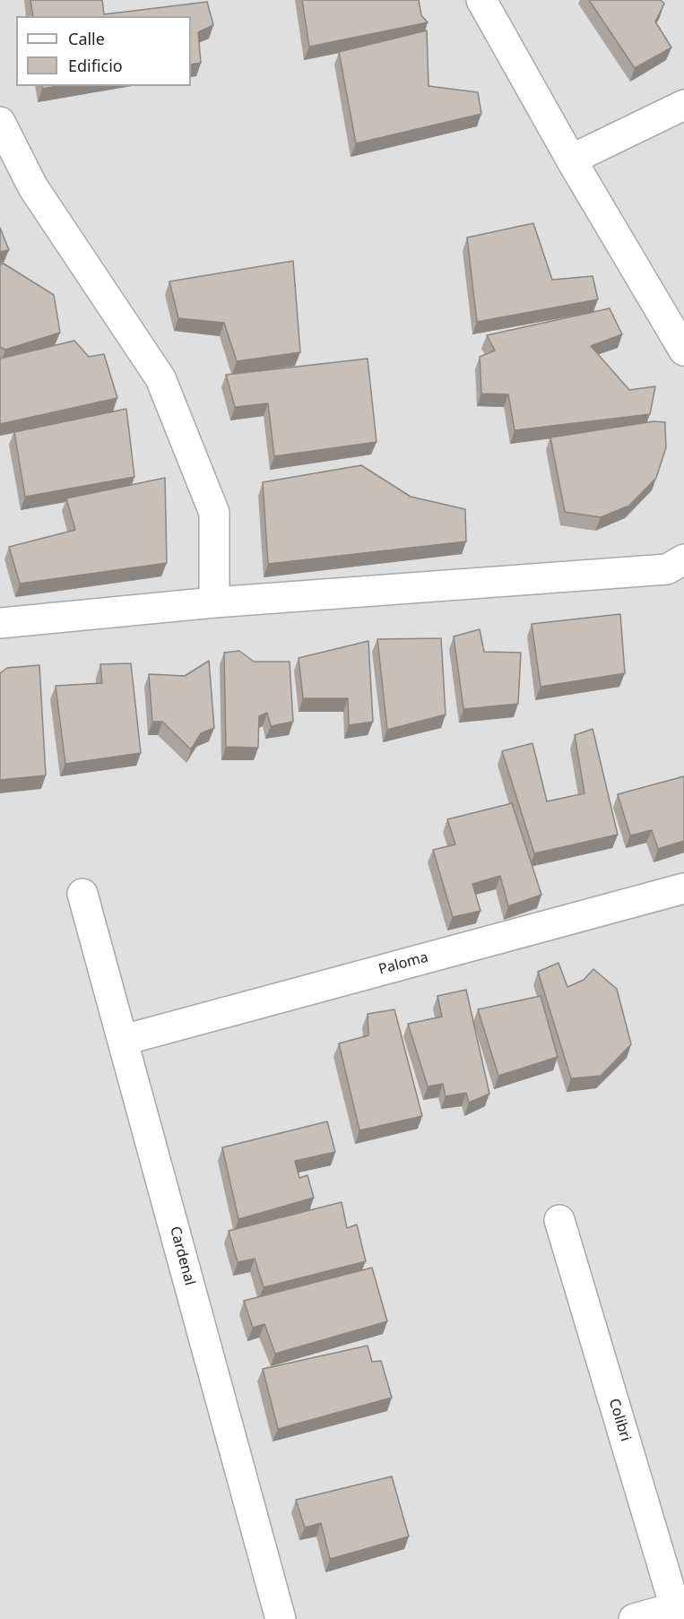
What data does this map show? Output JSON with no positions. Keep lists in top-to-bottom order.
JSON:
{
  "streets": {
    "street": ["Paloma", "Cardenal", "Colibri"]
  },
  "crossings": [
    ["Paloma", "Cardenal"]
  ],
  "legend": ["Calle", "Edificio"]
}
